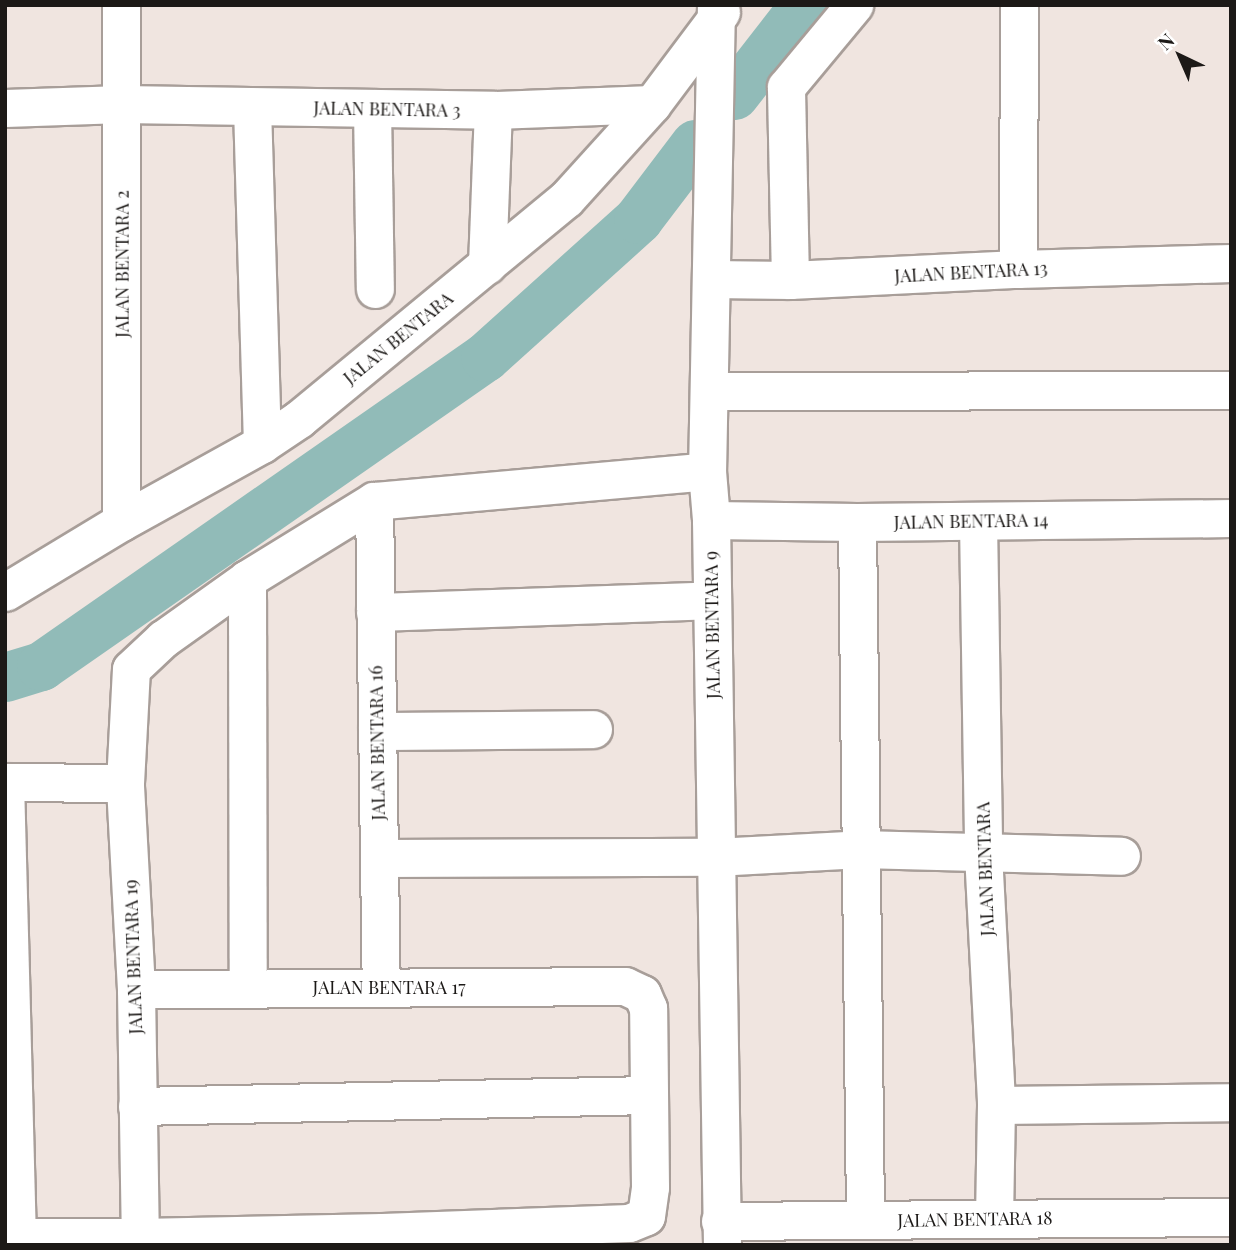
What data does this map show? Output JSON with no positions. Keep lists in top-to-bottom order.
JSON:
{
  "streets": {
    "street": [
      "JALAN BENTARA 3",
      "JALAN BENTARA 2",
      "JALAN BENTARA 13",
      "JALAN BENTARA",
      "JALAN BENTARA 14",
      "JALAN BENTARA 9",
      "JALAN BENTARA 16",
      "JALAN BENTARA 19",
      "JALAN BENTARA 17",
      "JALAN BENTARA 18"
    ]
  },
  "crossings": [
    ["JALAN BENTARA 3", "JALAN BENTARA 2"],
    ["JALAN BENTARA 3", "JALAN BENTARA"],
    ["JALAN BENTARA 2", "JALAN BENTARA"],
    ["JALAN BENTARA 13", "JALAN BENTARA 9"],
    ["JALAN BENTARA", "JALAN BENTARA 14"],
    ["JALAN BENTARA", "JALAN BENTARA 9"],
    ["JALAN BENTARA", "JALAN BENTARA 18"],
    ["JALAN BENTARA 14", "JALAN BENTARA 9"],
    ["JALAN BENTARA 9", "JALAN BENTARA 18"],
    ["JALAN BENTARA 16", "JALAN BENTARA 17"],
    ["JALAN BENTARA 19", "JALAN BENTARA 17"]
  ],
  "north": "top left"
}
